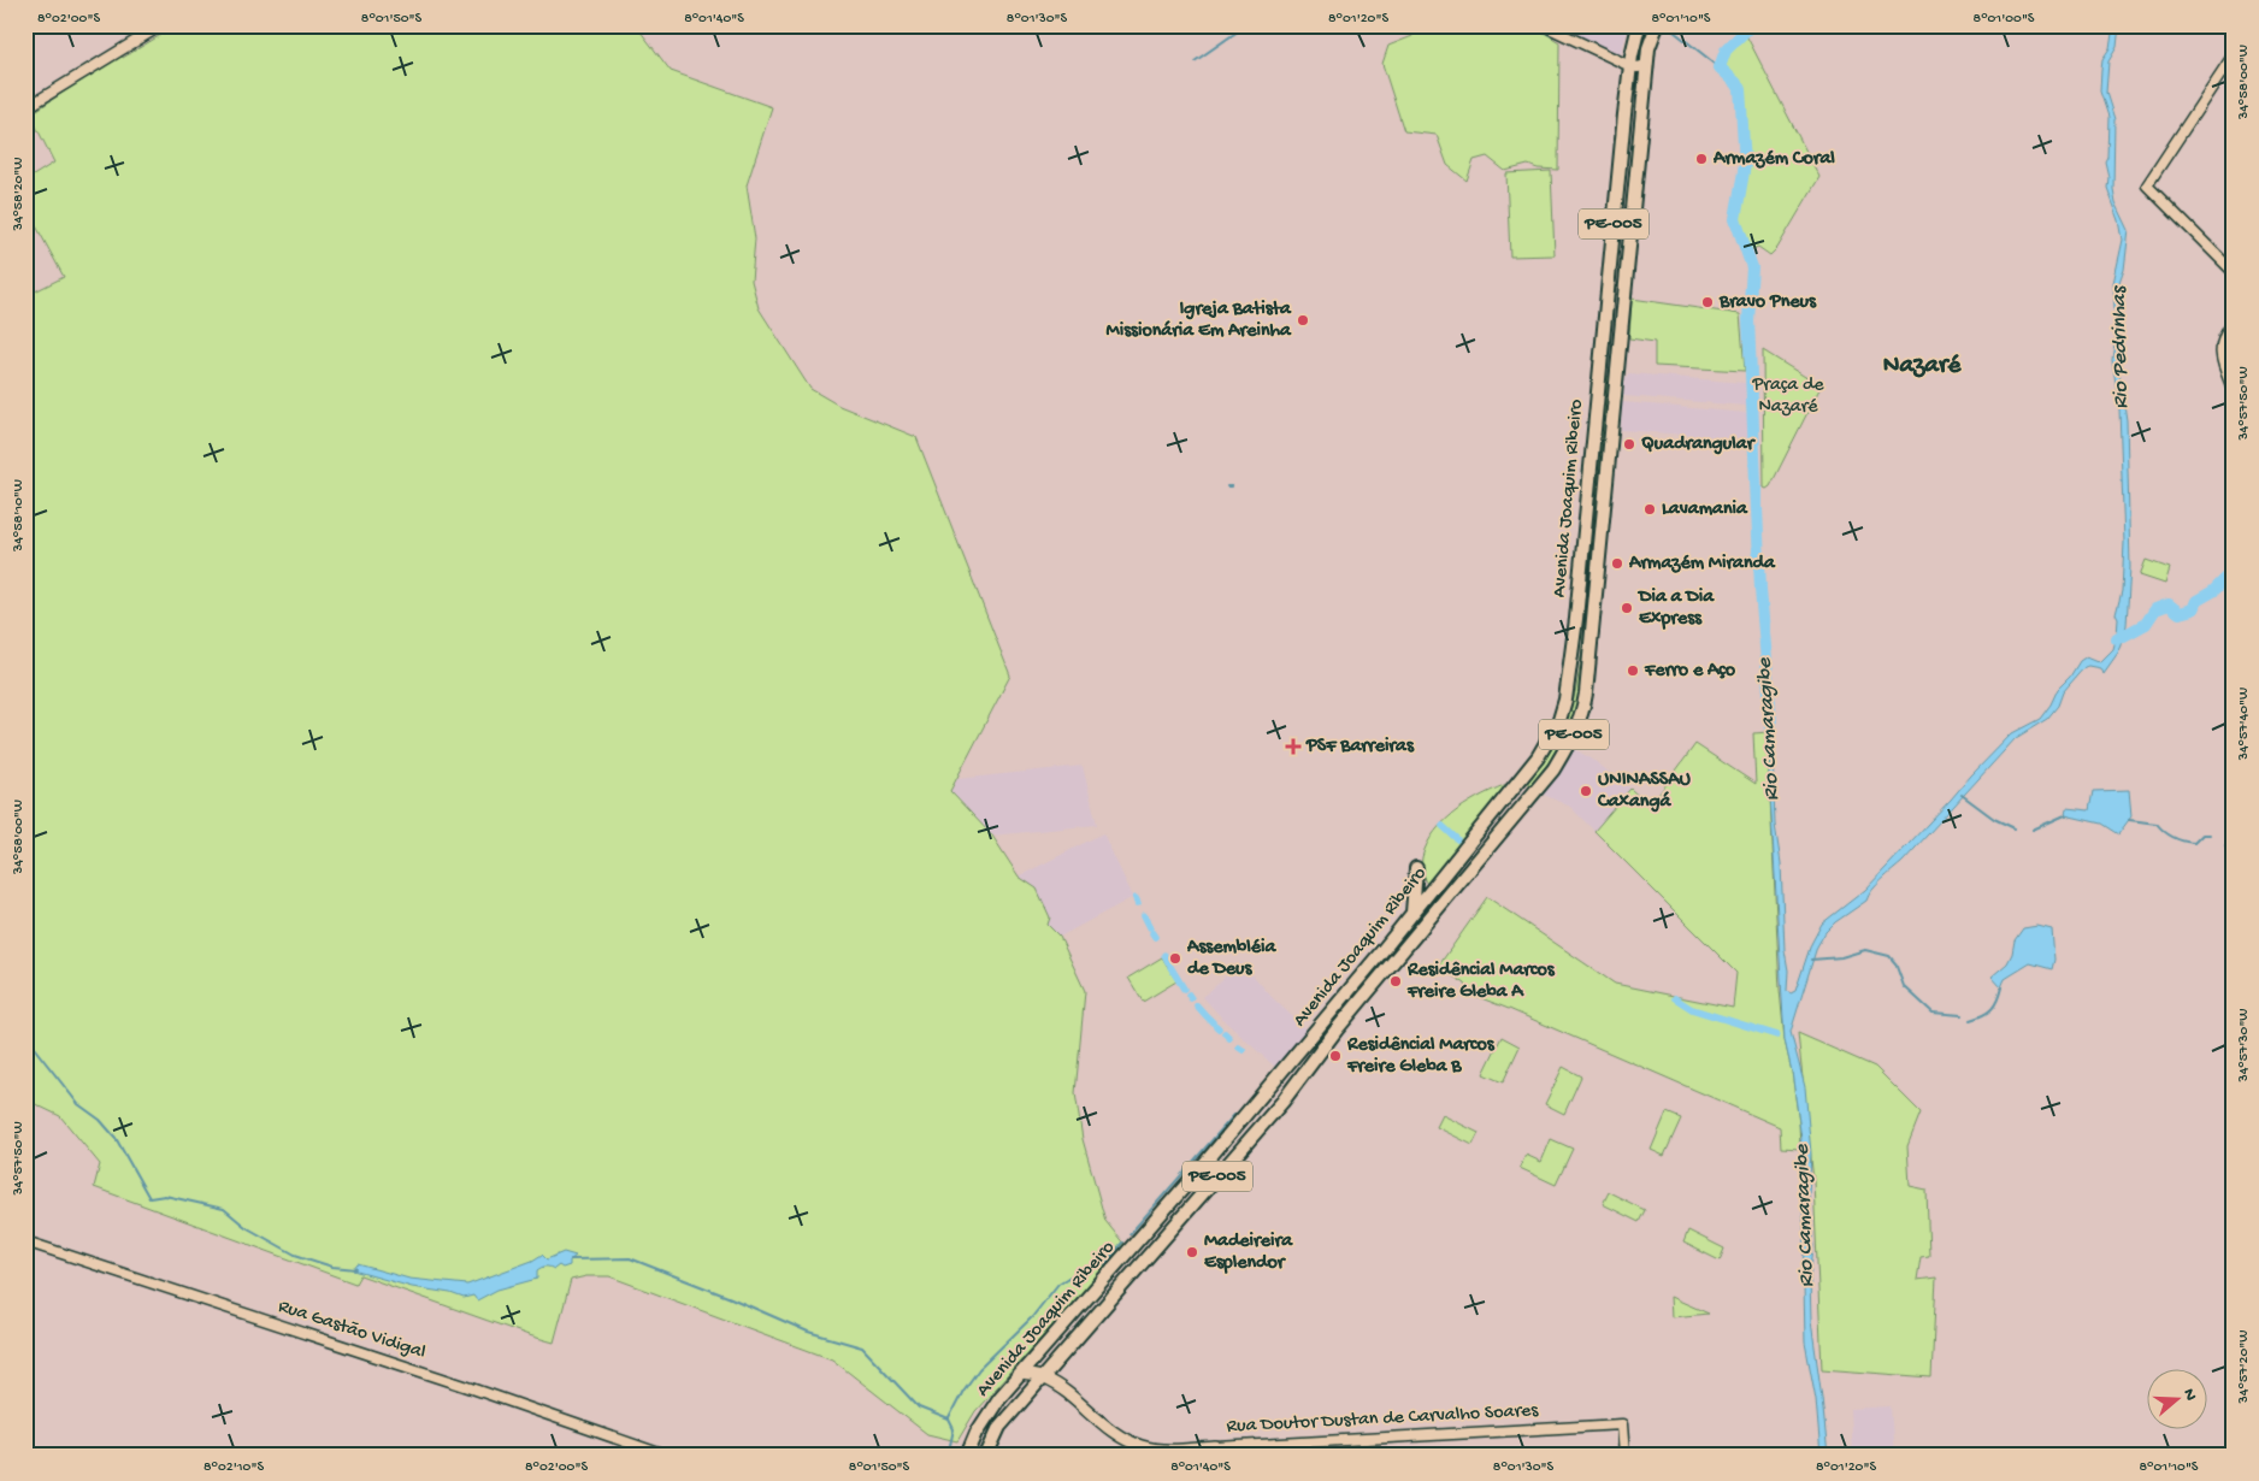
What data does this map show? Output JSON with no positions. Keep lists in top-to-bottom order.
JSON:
{
  "streets": {
    "main road": ["PE-005", "Avenida Joaquim Ribeiro", "Rua Doutor Dustan de Carvalho Soares"],
    "street": ["Rua Gastão Vidigal"]
  },
  "crossings": [
    ["PE-005", "Avenida Joaquim Ribeiro"],
    ["Avenida Joaquim Ribeiro", "Rua Doutor Dustan de Carvalho Soares"]
  ],
  "districts": ["Nazaré"],
  "water": ["Rio Pedrinhas", "Rio Camaragibe"],
  "parks": ["Praça de Nazaré"],
  "places": {
    "other": [
      "Armazém Coral",
      "Bravo Pneus",
      "Igreja Batista Missionária Em Areinha",
      "Quadrangular",
      "Lavamania",
      "Armazém Miranda",
      "Dia a Dia Express",
      "Ferro e Aço",
      "UNINASSAU Caxangá",
      "Assembléia de Deus",
      "Residêncial Marcos Freire Gleba A",
      "Residêncial Marcos Freire Gleba B",
      "Madeireira Esplendor"
    ],
    "health": ["PSF Barreiras"]
  },
  "north": "right",
  "coordinates": [
    "8°02'00\"S",
    "8°01'50\"S",
    "8°01'40\"S",
    "8°01'30\"S",
    "8°01'20\"S",
    "8°01'10\"S",
    "8°01'00\"S",
    "34°58'00\"W",
    "34°58'20\"W",
    "34°57'50\"W",
    "34°58'10\"W",
    "34°57'40\"W",
    "34°57'30\"W",
    "34°57'20\"W",
    "8°02'10\"S"
  ]
}
